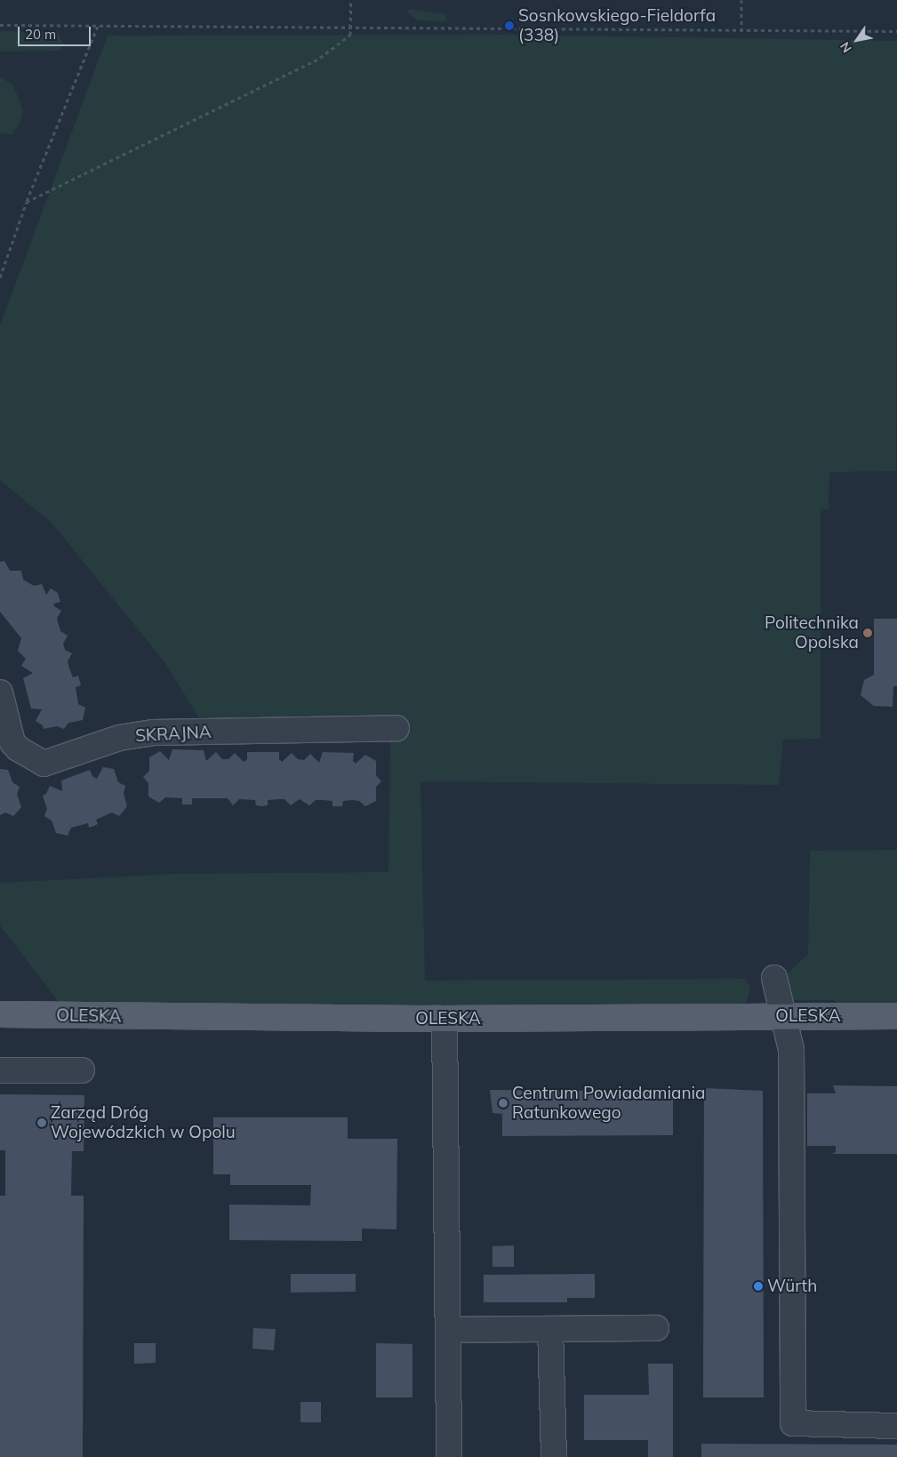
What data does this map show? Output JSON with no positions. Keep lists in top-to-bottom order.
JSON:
{
  "streets": {
    "main road": ["OLESKA"],
    "street": ["SKRAJNA"]
  },
  "places": [
    "Sosnkowskiego-Fieldorfa (338)",
    "Politechnika Opolska",
    "Centrum Powiadamiania Ratunkowego",
    "Zarząd Dróg Wojewódzkich w Opolu",
    "Würth"
  ],
  "scale_bar": "20 m",
  "north": "bottom left"
}
